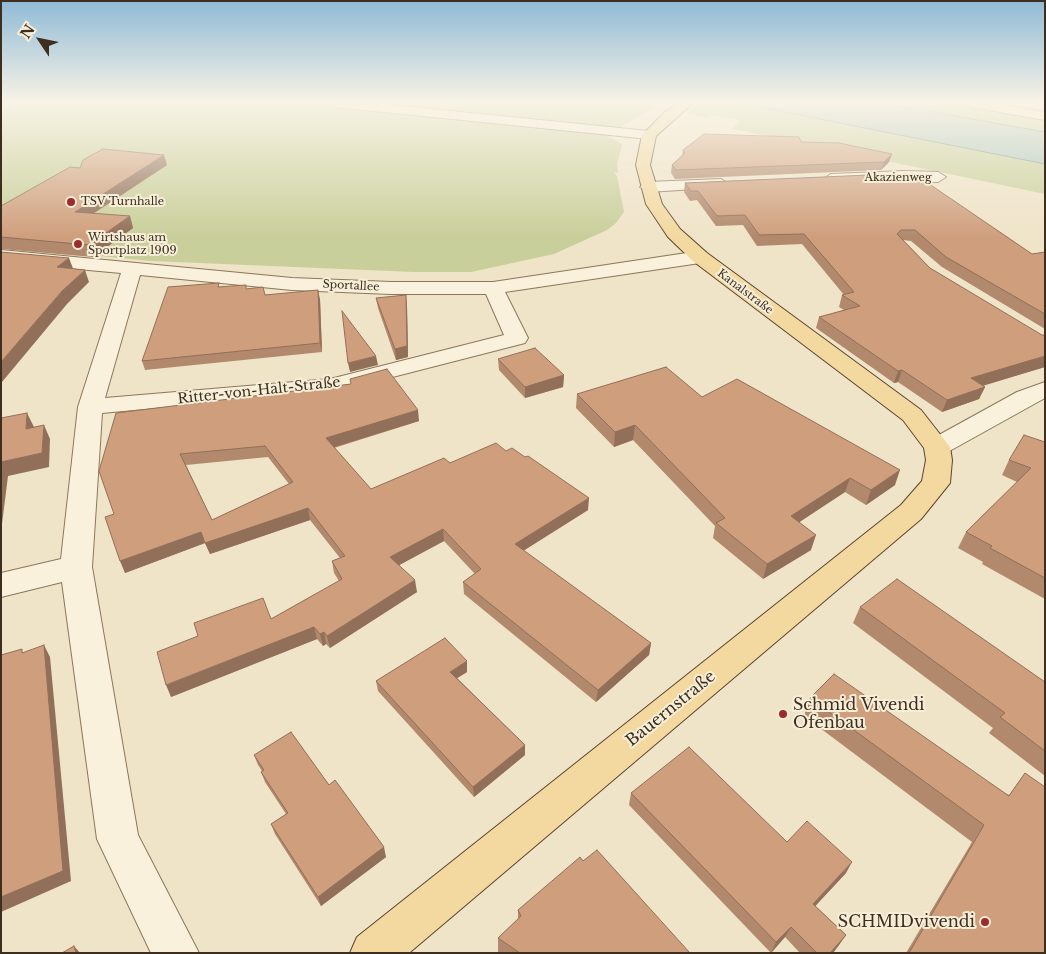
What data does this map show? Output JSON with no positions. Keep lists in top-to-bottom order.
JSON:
{
  "streets": {
    "main road": ["Kanalstraße", "Bauernstraße"],
    "street": ["Akazienweg", "Sportallee", "Ritter-von-Halt-Straße"]
  },
  "crossings": [
    ["Sportallee", "Kanalstraße"],
    ["Sportallee", "Ritter-von-Halt-Straße"],
    ["Kanalstraße", "Bauernstraße"]
  ],
  "places": [
    "TSV Turnhalle",
    "Wirtshaus am Sportplatz 1909",
    "Schmid Vivendi Ofenbau",
    "SCHMIDvivendi"
  ],
  "north": "top left"
}
